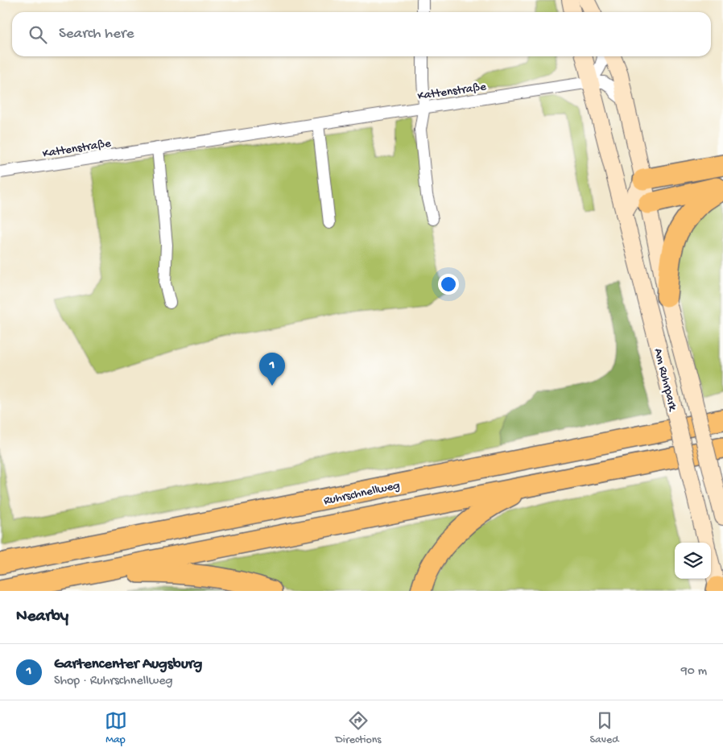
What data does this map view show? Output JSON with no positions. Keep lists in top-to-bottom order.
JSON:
{
  "streets": {
    "highway": ["Ruhrschnellweg"],
    "main road": ["Am Ruhrpark"],
    "street": ["Kattenstraße"]
  },
  "crossings": [
    ["Kattenstraße", "Am Ruhrpark"]
  ],
  "page": {
    "search": "Search here",
    "pins": "1",
    "heading": "Nearby",
    "list": [
      {
        "mark": "1",
        "name": "Gartencenter Augsburg",
        "note": "Shop · Ruhrschnellweg",
        "value": "90 m"
      }
    ],
    "nav": ["Map", "Directions", "Saved"]
  }
}
